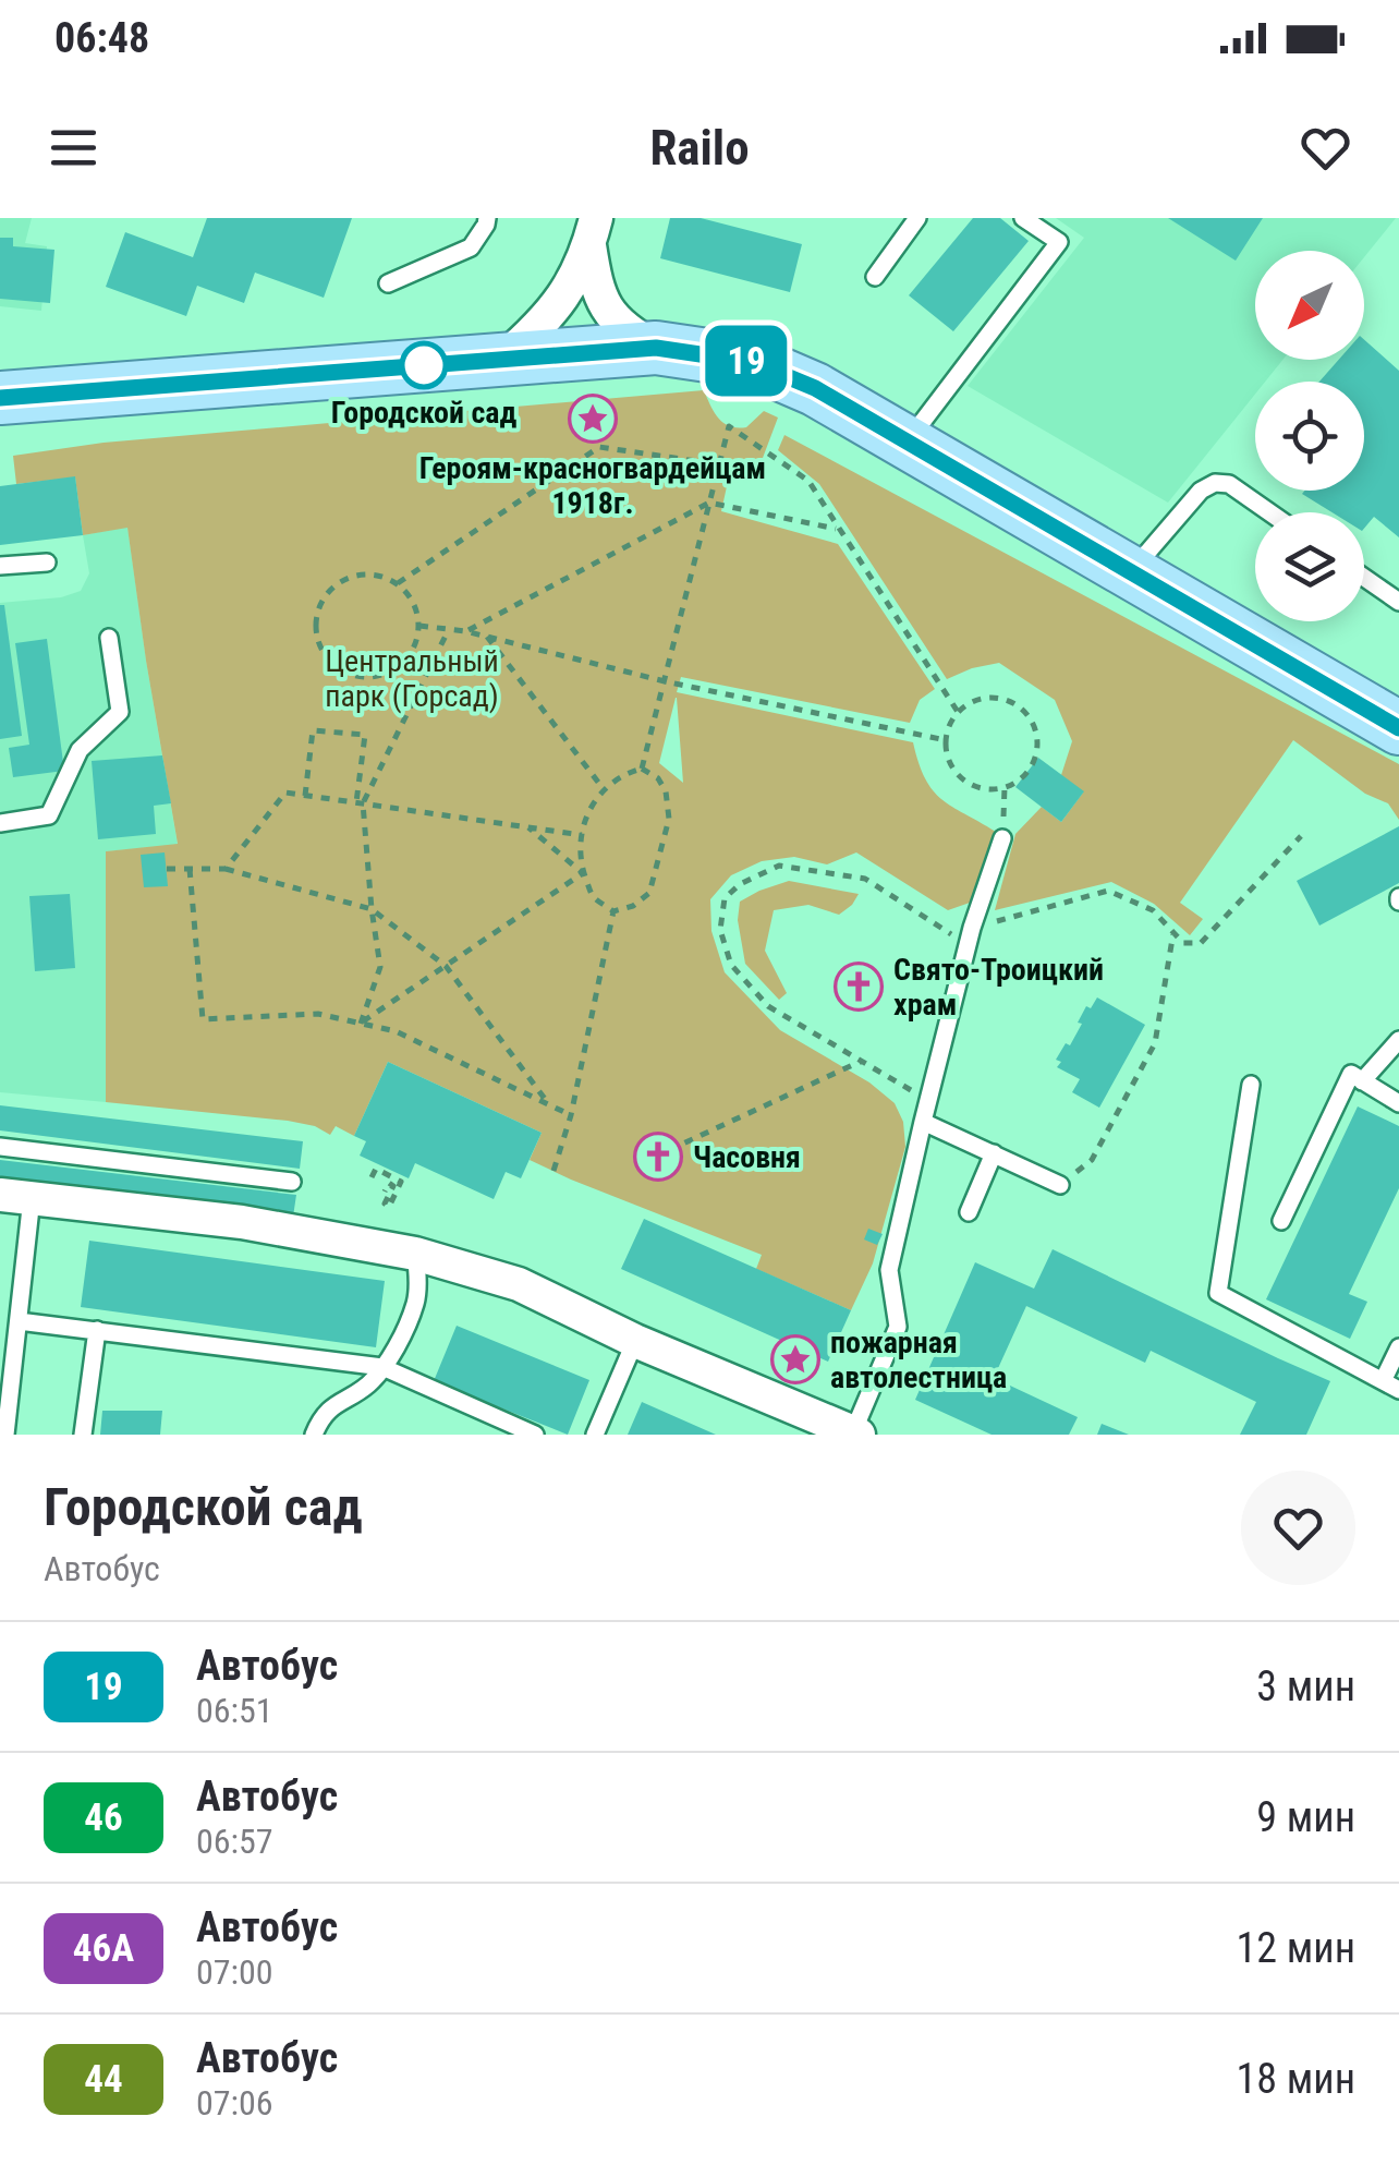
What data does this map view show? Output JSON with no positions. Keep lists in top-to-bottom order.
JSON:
{
  "parks": ["Центральный парк (Горсад)"],
  "places": {
    "other": ["Городской сад"],
    "place": ["Героям-красногвардейцам 1918г.", "пожарная автолестница"],
    "church": ["Свято-Троицкий храм", "Часовня"]
  },
  "lines": ["bus line 19"],
  "north": "bottom left",
  "page": {
    "status": "06:48",
    "header": "Railo",
    "on_map": "19",
    "heading": ["Городской сад", "Автобус"],
    "list": [
      {
        "mark": "19",
        "name": "Автобус",
        "note": "06:51",
        "value": "3 мин"
      },
      {
        "mark": "46",
        "name": "Автобус",
        "note": "06:57",
        "value": "9 мин"
      },
      {
        "mark": "46А",
        "name": "Автобус",
        "note": "07:00",
        "value": "12 мин"
      },
      {
        "mark": "44",
        "name": "Автобус",
        "note": "07:06",
        "value": "18 мин"
      }
    ]
  }
}
